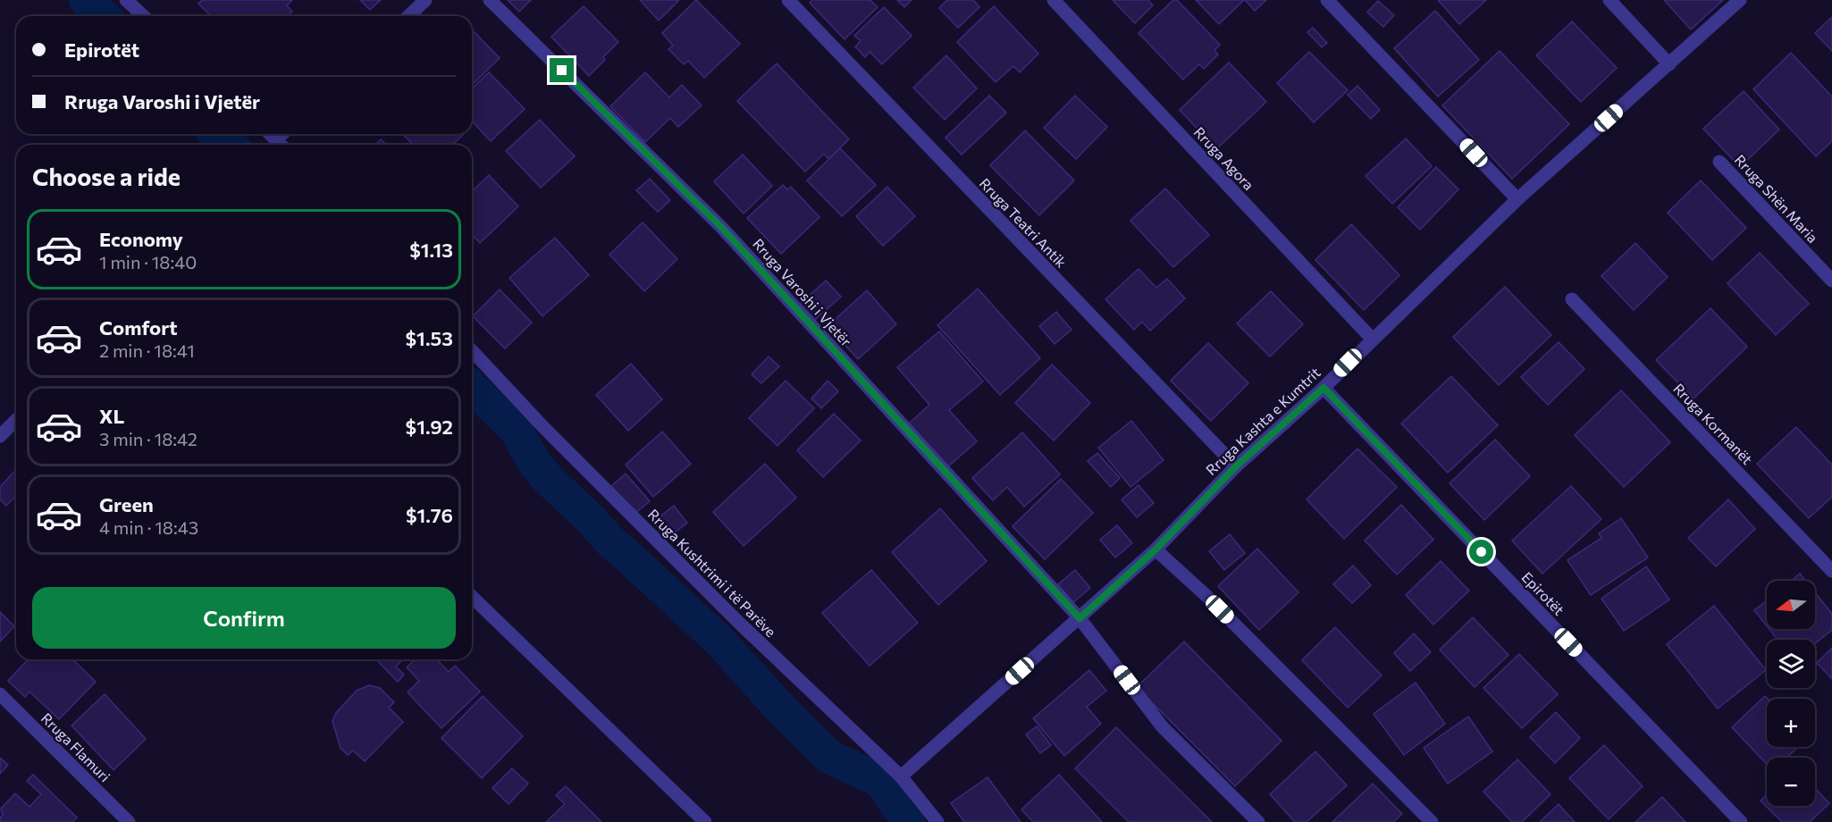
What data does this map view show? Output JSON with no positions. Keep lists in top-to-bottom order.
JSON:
{
  "streets": {
    "street": [
      "Rruga Agora",
      "Rruga Shën Maria",
      "Rruga Teatri Antik",
      "Rruga Varoshi i Vjetër",
      "Rruga Kashta e Kumtrit",
      "Rruga Kormanët",
      "Rruga Kushtrimi i të Parëve",
      "Epirotët",
      "Rruga Flamuri"
    ]
  },
  "crossings": [
    ["Rruga Agora", "Rruga Kashta e Kumtrit"],
    ["Rruga Teatri Antik", "Rruga Kashta e Kumtrit"],
    ["Rruga Varoshi i Vjetër", "Rruga Kashta e Kumtrit"],
    ["Rruga Kashta e Kumtrit", "Rruga Kushtrimi i të Parëve"],
    ["Rruga Kashta e Kumtrit", "Epirotët"]
  ],
  "north": "left",
  "page": {
    "banner": ["Epirotët", "Rruga Varoshi i Vjetër"],
    "heading": "Choose a ride",
    "list": [
      {
        "name": "Economy",
        "note": "1 min · 18:40",
        "value": "$1.13"
      },
      {
        "name": "Comfort",
        "note": "2 min · 18:41",
        "value": "$1.53"
      },
      {
        "name": "XL",
        "note": "3 min · 18:42",
        "value": "$1.92"
      },
      {
        "name": "Green",
        "note": "4 min · 18:43",
        "value": "$1.76"
      }
    ],
    "buttons": "Confirm",
    "map_buttons": ["+", "−"]
  }
}
